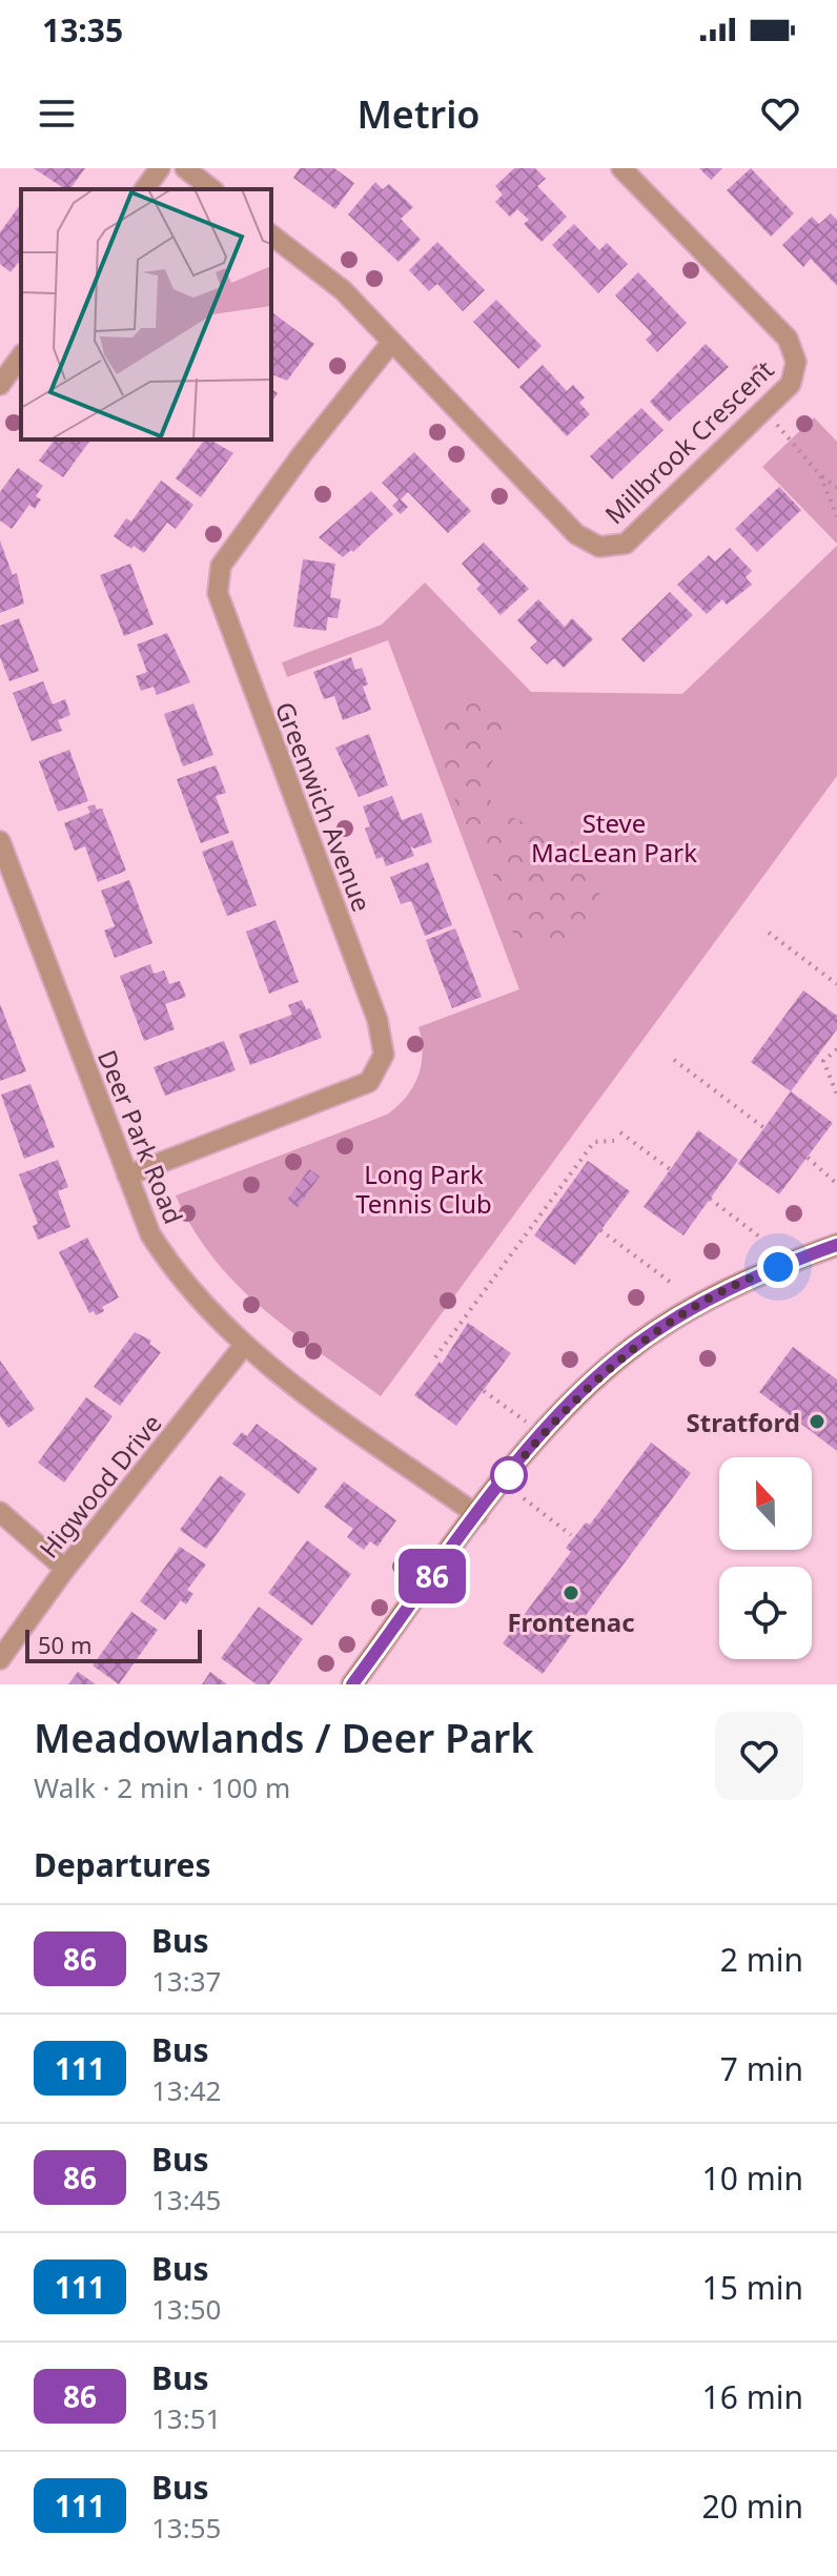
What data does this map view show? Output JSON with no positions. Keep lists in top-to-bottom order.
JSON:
{
  "streets": {
    "street": [
      "Millbrook Crescent",
      "Greenwich Avenue",
      "Deer Park Road",
      "Higwood Drive"
    ]
  },
  "crossings": [
    ["Millbrook Crescent", "Greenwich Avenue"],
    ["Greenwich Avenue", "Deer Park Road"],
    ["Deer Park Road", "Higwood Drive"]
  ],
  "parks": ["Steve MacLean Park", "Long Park Tennis Club"],
  "places": ["Stratford", "Frontenac"],
  "lines": ["bus line 86"],
  "scale_bar": "50 m",
  "north": "top",
  "page": {
    "status": "13:35",
    "header": "Metrio",
    "on_map": "86",
    "scale": "50 m",
    "heading": [
      ["Meadowlands / Deer Park", "Walk · 2 min · 100 m"],
      "Departures"
    ],
    "list": [
      {
        "mark": "86",
        "name": "Bus",
        "note": "13:37",
        "value": "2 min"
      },
      {
        "mark": "111",
        "name": "Bus",
        "note": "13:42",
        "value": "7 min"
      },
      {
        "mark": "86",
        "name": "Bus",
        "note": "13:45",
        "value": "10 min"
      },
      {
        "mark": "111",
        "name": "Bus",
        "note": "13:50",
        "value": "15 min"
      },
      {
        "mark": "86",
        "name": "Bus",
        "note": "13:51",
        "value": "16 min"
      },
      {
        "mark": "111",
        "name": "Bus",
        "note": "13:55",
        "value": "20 min"
      }
    ]
  }
}
